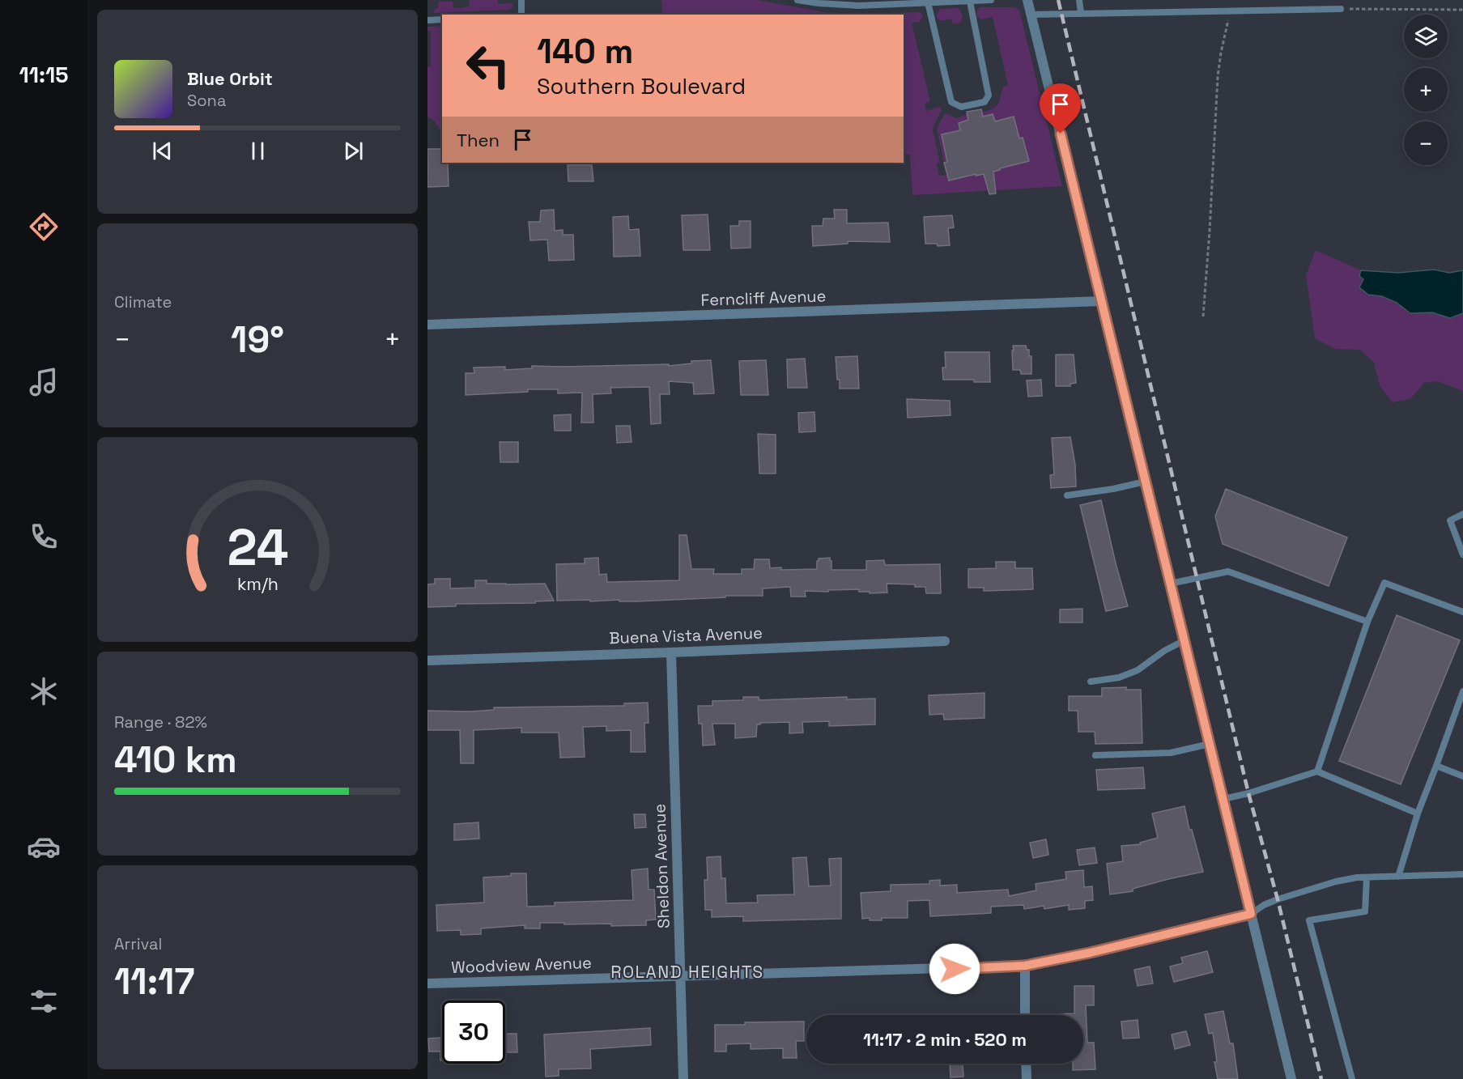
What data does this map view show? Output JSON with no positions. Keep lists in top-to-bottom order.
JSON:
{
  "streets": {
    "street": [
      "Ferncliff Avenue",
      "Buena Vista Avenue",
      "Sheldon Avenue",
      "Woodview Avenue"
    ]
  },
  "crossings": [
    ["Buena Vista Avenue", "Sheldon Avenue"],
    ["Sheldon Avenue", "Woodview Avenue"]
  ],
  "districts": ["ROLAND HEIGHTS"],
  "page": {
    "tabs": "11:15",
    "map_buttons": ["+", "−"],
    "turn": ["140 m", "Southern Boulevard"],
    "song": ["Blue Orbit", "Sona"],
    "then": "Then",
    "tile": [
      "Climate",
      ["Range · 82%", "410 km"],
      ["Arrival", "11:17"]
    ],
    "heat": ["−", "19°", "+"],
    "limit": "30",
    "trip": "11:17 · 2 min · 520 m",
    "gauge": ["24", "km/h"]
  }
}
